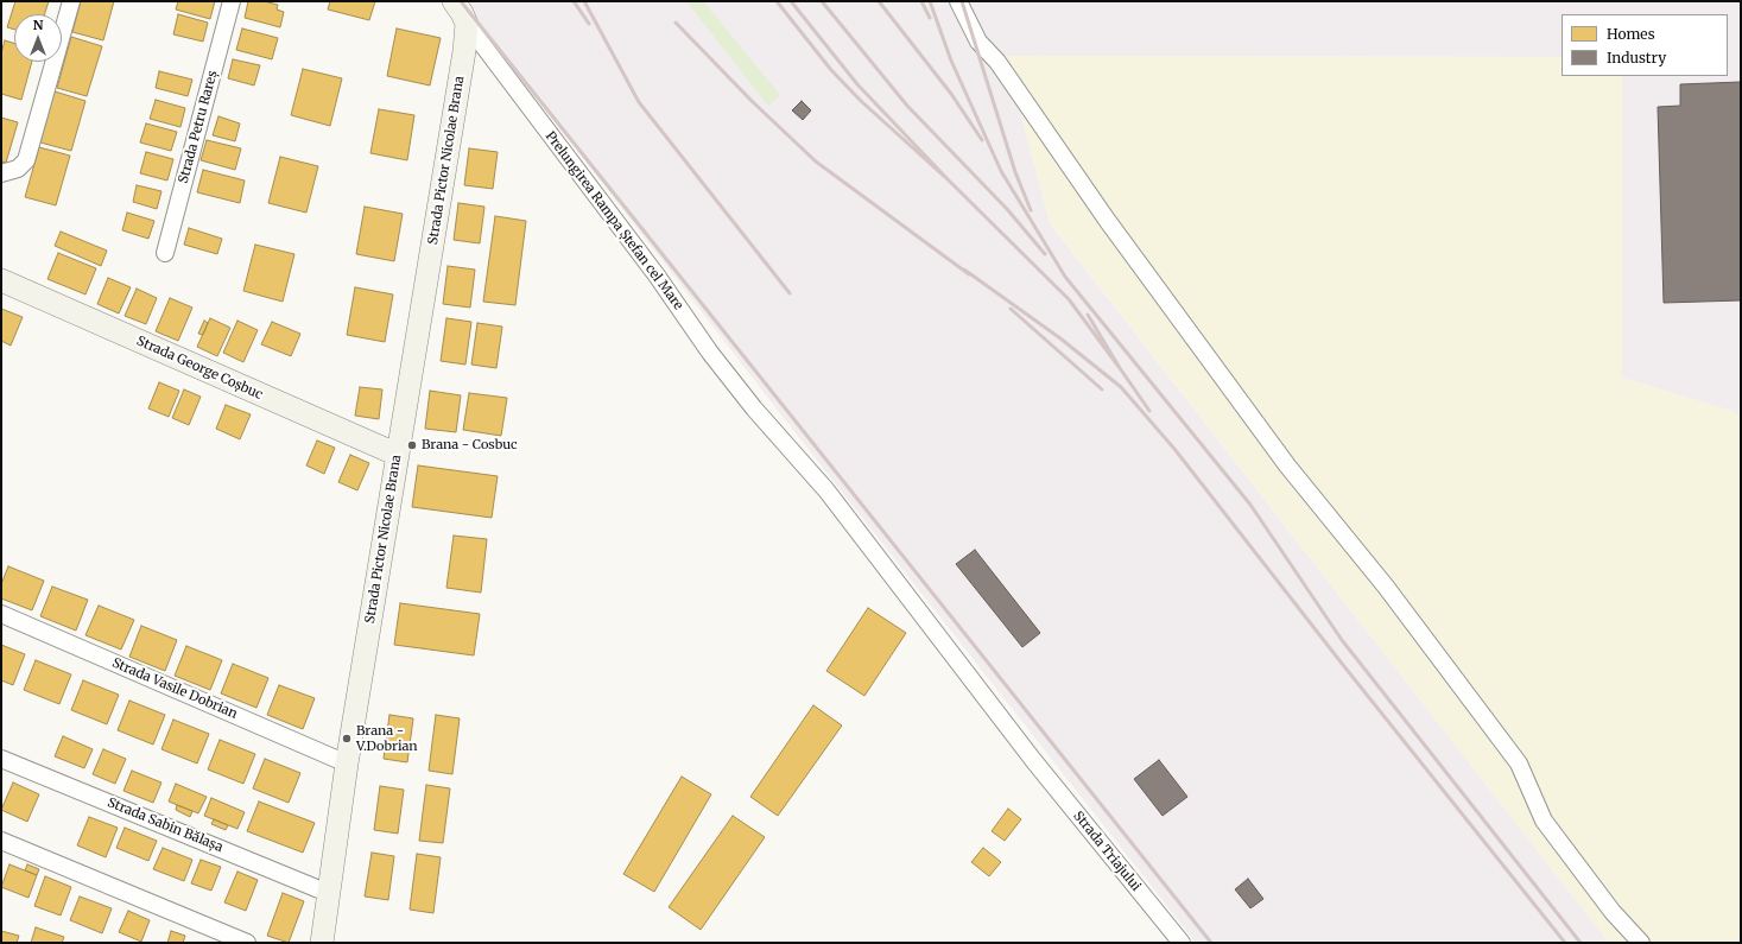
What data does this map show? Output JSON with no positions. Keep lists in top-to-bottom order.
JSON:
{
  "streets": {
    "street": [
      "Strada Petru Rareș",
      "Strada Pictor Nicolae Brana",
      "Prelungirea Rampa Ștefan cel Mare",
      "Strada George Coșbuc",
      "Strada Vasile Dobrian",
      "Strada Sabin Bălașa",
      "Strada Triajului"
    ]
  },
  "crossings": [
    ["Strada Pictor Nicolae Brana", "Prelungirea Rampa Ștefan cel Mare"],
    ["Strada Pictor Nicolae Brana", "Strada George Coșbuc"],
    ["Strada Pictor Nicolae Brana", "Strada Vasile Dobrian"],
    ["Strada Pictor Nicolae Brana", "Strada Sabin Bălașa"],
    ["Prelungirea Rampa Ștefan cel Mare", "Strada Triajului"]
  ],
  "places": ["Brana - Cosbuc", "Brana - V.Dobrian"],
  "legend": ["Homes", "Industry"],
  "north": "top"
}
